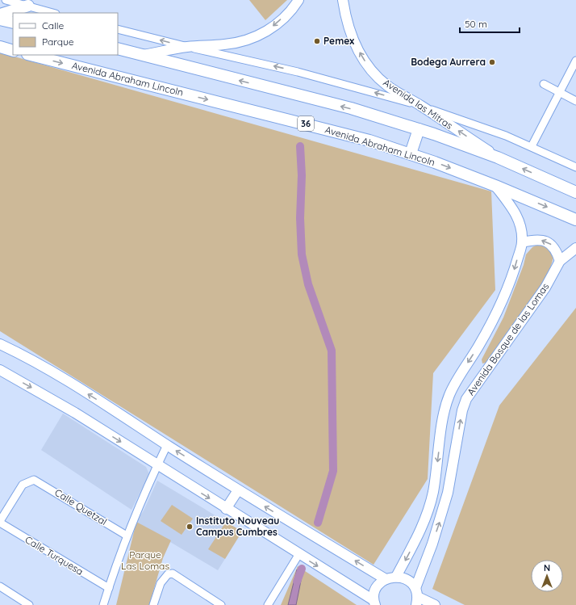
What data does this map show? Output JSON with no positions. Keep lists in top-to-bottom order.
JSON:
{
  "streets": {
    "main road": ["Avenida Abraham Lincoln", "36"],
    "street": [
      "Avenida las Mitras",
      "Avenida Bosque de las Lomas",
      "Calle Quetzal",
      "Calle Turquesa"
    ]
  },
  "crossings": [
    ["Avenida Abraham Lincoln", "Avenida Bosque de las Lomas"],
    ["Calle Quetzal", "Calle Turquesa"]
  ],
  "parks": ["Parque Las Lomas"],
  "places": ["Pemex", "Bodega Aurrera", "Instituto Nouveau Campus Cumbres"],
  "legend": ["Calle", "Parque"],
  "scale_bar": "50 m",
  "north": "top"
}
